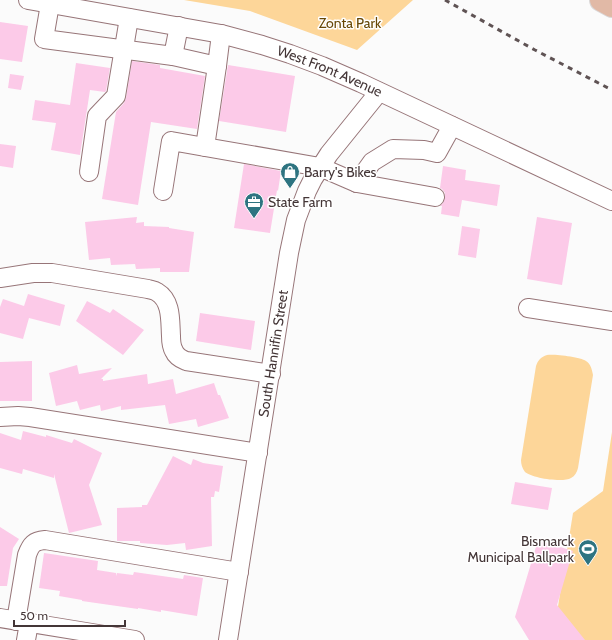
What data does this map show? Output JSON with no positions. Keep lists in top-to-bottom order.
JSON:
{
  "streets": {
    "street": ["West Front Avenue", "South Hannifin Street"]
  },
  "crossings": [
    ["West Front Avenue", "South Hannifin Street"]
  ],
  "parks": ["Zonta Park"],
  "places": {
    "shop": ["Barry's Bikes"],
    "office": ["State Farm"],
    "sports": ["Bismarck Municipal Ballpark"]
  },
  "scale_bar": "50 m"
}
